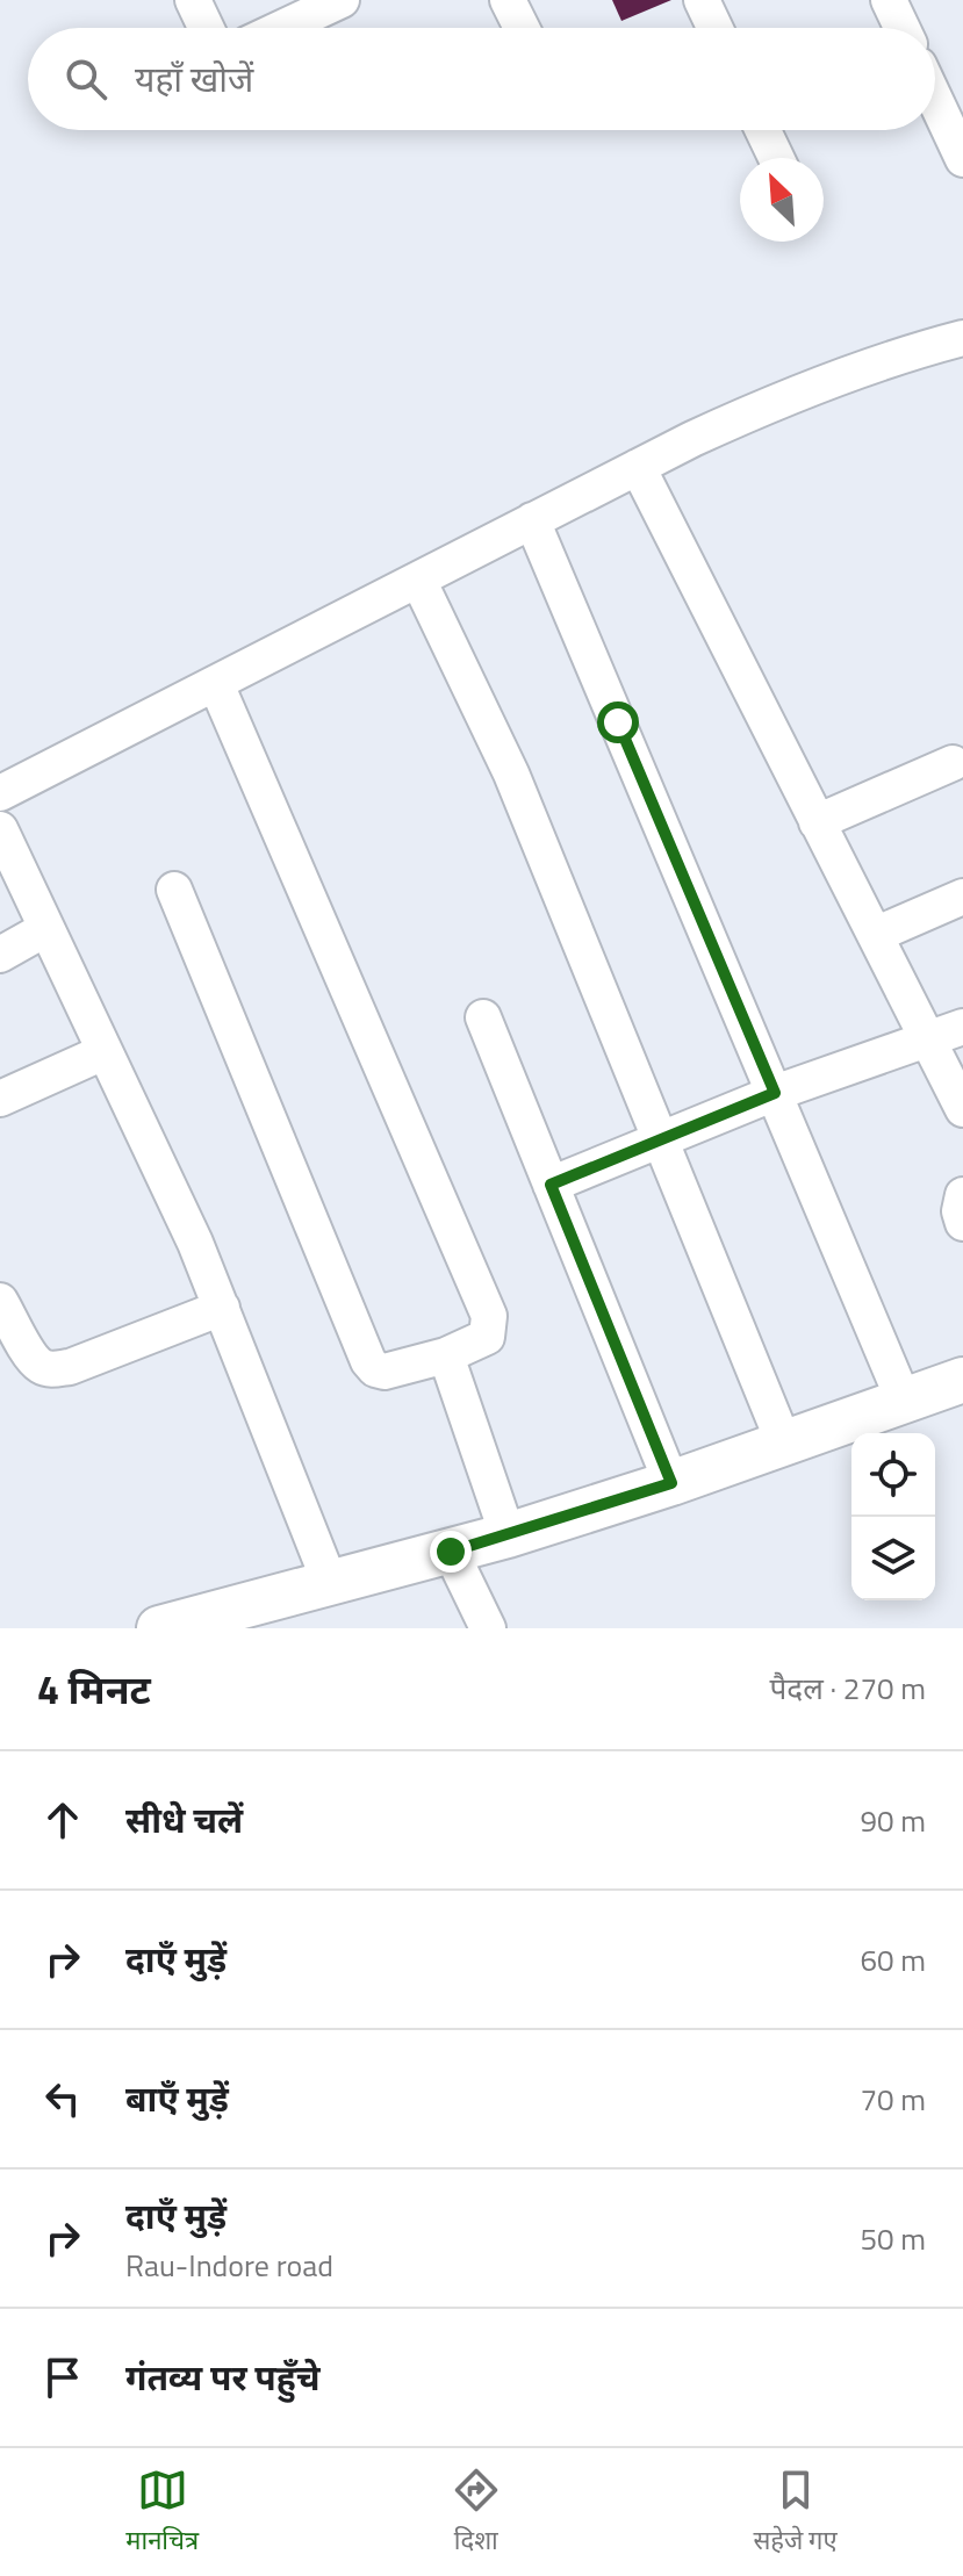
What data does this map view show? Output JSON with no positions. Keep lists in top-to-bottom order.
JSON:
{
  "north": "top left",
  "page": {
    "search": "यहाँ खोजें",
    "heading": ["4 मिनट", "पैदल · 270 m"],
    "list": [
      ["सीधे चलें", "90 m"],
      ["दाएँ मुड़ें", "60 m"],
      ["बाएँ मुड़ें", "70 m"],
      ["दाएँ मुड़ें", "Rau-Indore road", "50 m"],
      "गंतव्य पर पहुँचे"
    ],
    "nav": ["मानचित्र", "दिशा", "सहेजे गए"]
  }
}
